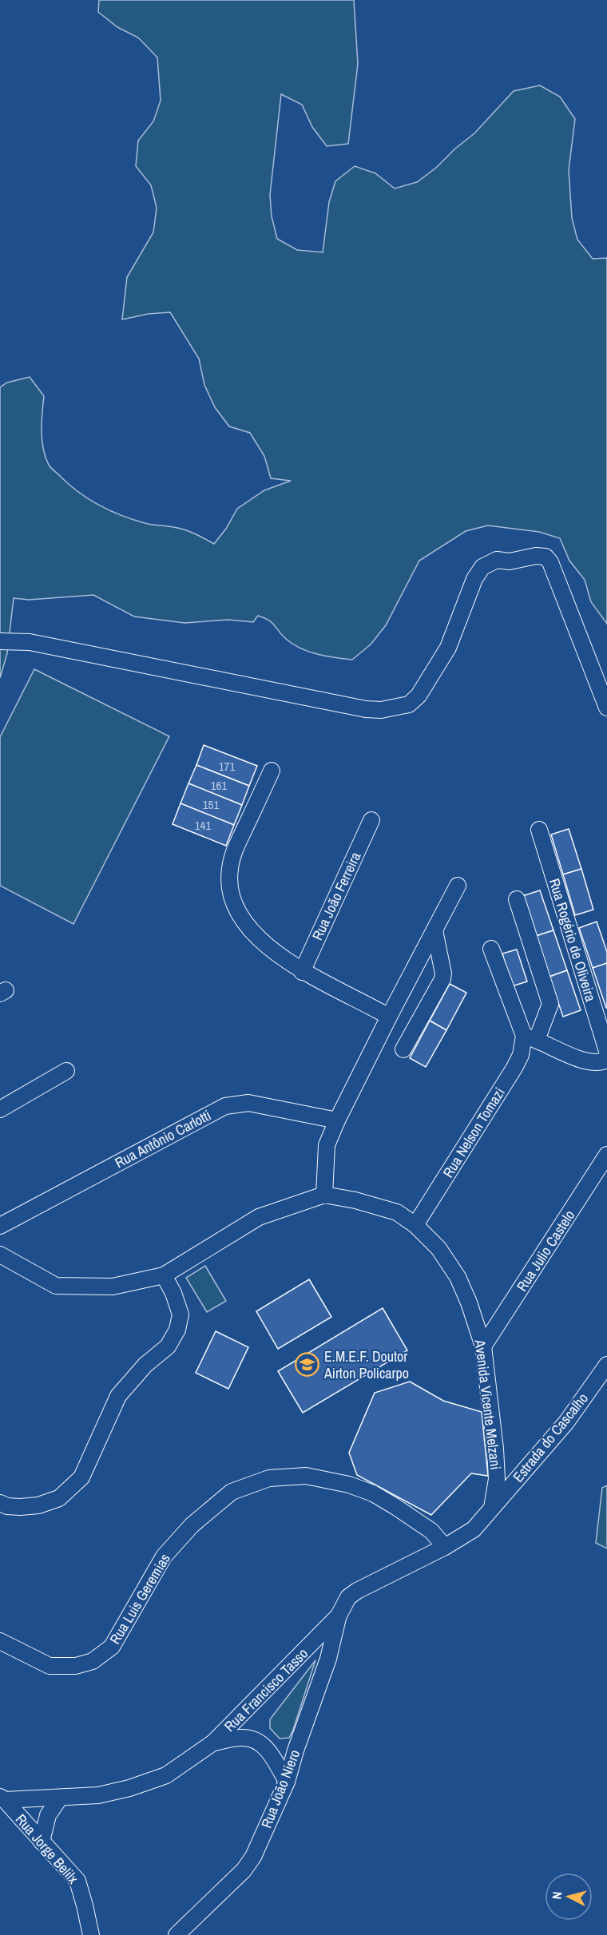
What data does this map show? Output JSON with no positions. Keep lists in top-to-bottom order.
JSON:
{
  "streets": {
    "street": [
      "Rua João Ferreira",
      "Rua Rogério de Oliveira",
      "Rua Nelson Tomazi",
      "Rua Antônio Carlotti",
      "Rua Julio Castelo",
      "Avenida Vicente Melzani",
      "Estrada do Cascalho",
      "Rua Luis Geremias",
      "Rua Francisco Tasso",
      "Rua João Niero",
      "Rua Jorge Belilx"
    ]
  },
  "crossings": [
    ["Rua Nelson Tomazi", "Avenida Vicente Melzani"],
    ["Rua Julio Castelo", "Avenida Vicente Melzani"],
    ["Avenida Vicente Melzani", "Estrada do Cascalho"],
    ["Avenida Vicente Melzani", "Rua Francisco Tasso"],
    ["Estrada do Cascalho", "Rua Francisco Tasso"],
    ["Rua Luis Geremias", "Rua Francisco Tasso"],
    ["Rua Francisco Tasso", "Rua João Niero"],
    ["Rua Francisco Tasso", "Rua Jorge Belilx"]
  ],
  "places": {
    "school or university": ["E.M.E.F. Doutor Airton Policarpo"]
  },
  "house_numbers": [
    "171",
    "161",
    "151",
    "141"
  ],
  "north": "left"
}
